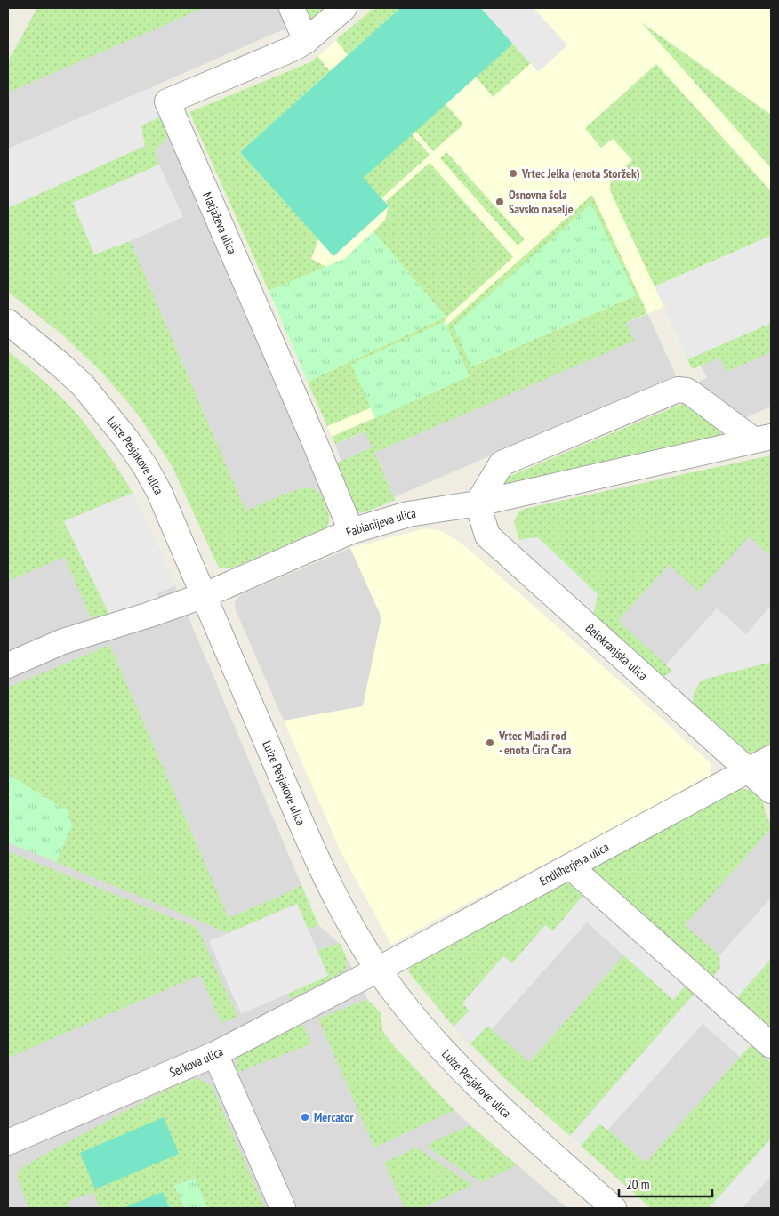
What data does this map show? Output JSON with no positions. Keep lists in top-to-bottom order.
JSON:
{
  "streets": {
    "street": [
      "Matjaževa ulica",
      "Luize Pesjakove ulica",
      "Fabianijeva ulica",
      "Belokranjska ulica",
      "Endliherjeva ulica",
      "Šerkova ulica"
    ]
  },
  "crossings": [
    ["Matjaževa ulica", "Fabianijeva ulica"],
    ["Luize Pesjakove ulica", "Fabianijeva ulica"],
    ["Luize Pesjakove ulica", "Endliherjeva ulica"],
    ["Luize Pesjakove ulica", "Šerkova ulica"],
    ["Fabianijeva ulica", "Belokranjska ulica"],
    ["Belokranjska ulica", "Endliherjeva ulica"],
    ["Endliherjeva ulica", "Šerkova ulica"]
  ],
  "places": [
    "Vrtec Jelka (enota Storžek)",
    "Osnovna šola Savsko naselje",
    "Vrtec Mladi rod - enota Čira Čara",
    "Mercator"
  ],
  "scale_bar": "20 m"
}
